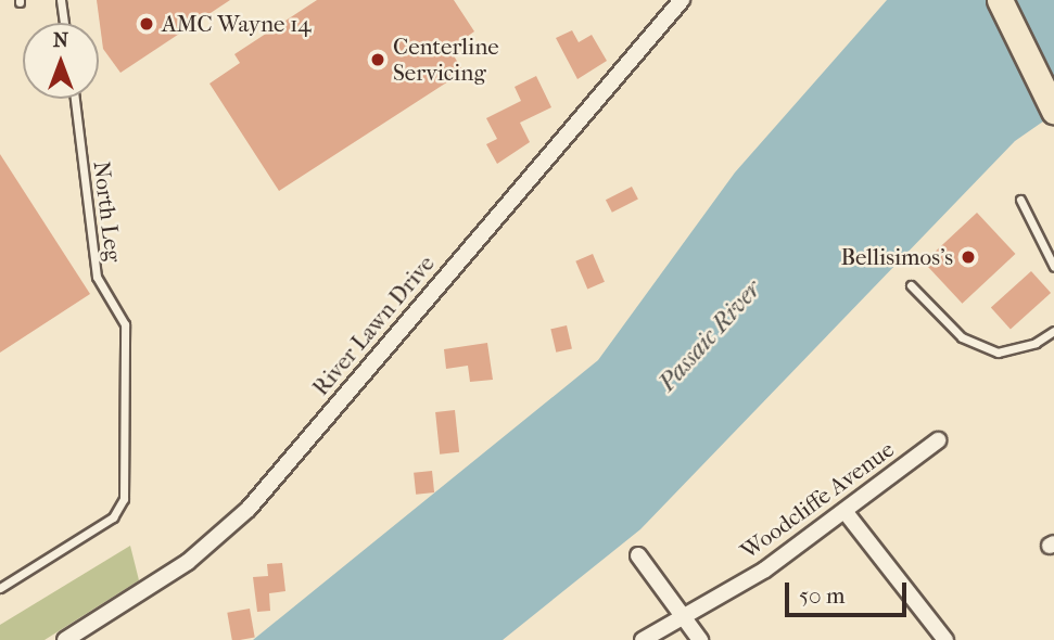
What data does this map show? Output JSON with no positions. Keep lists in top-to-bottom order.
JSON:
{
  "streets": {
    "street": ["River Lawn Drive", "Woodcliffe Avenue"],
    "lane": ["North Leg"]
  },
  "water": ["Passaic River"],
  "places": ["AMC Wayne 14", "Centerline Servicing", "Bellisimos's"],
  "scale_bar": "50 m",
  "north": "top"
}
